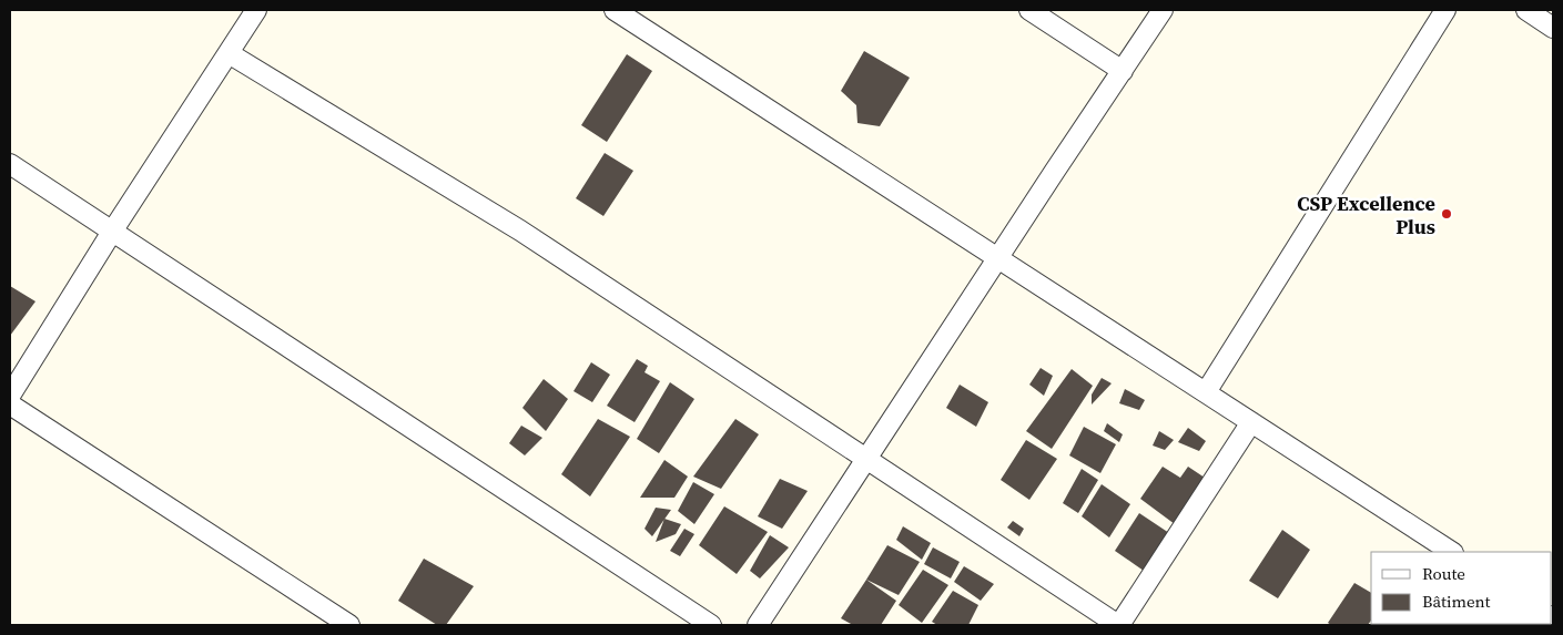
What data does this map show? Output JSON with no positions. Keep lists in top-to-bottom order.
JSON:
{
  "places": ["CSP Excellence Plus"],
  "legend": ["Route", "Bâtiment"]
}
